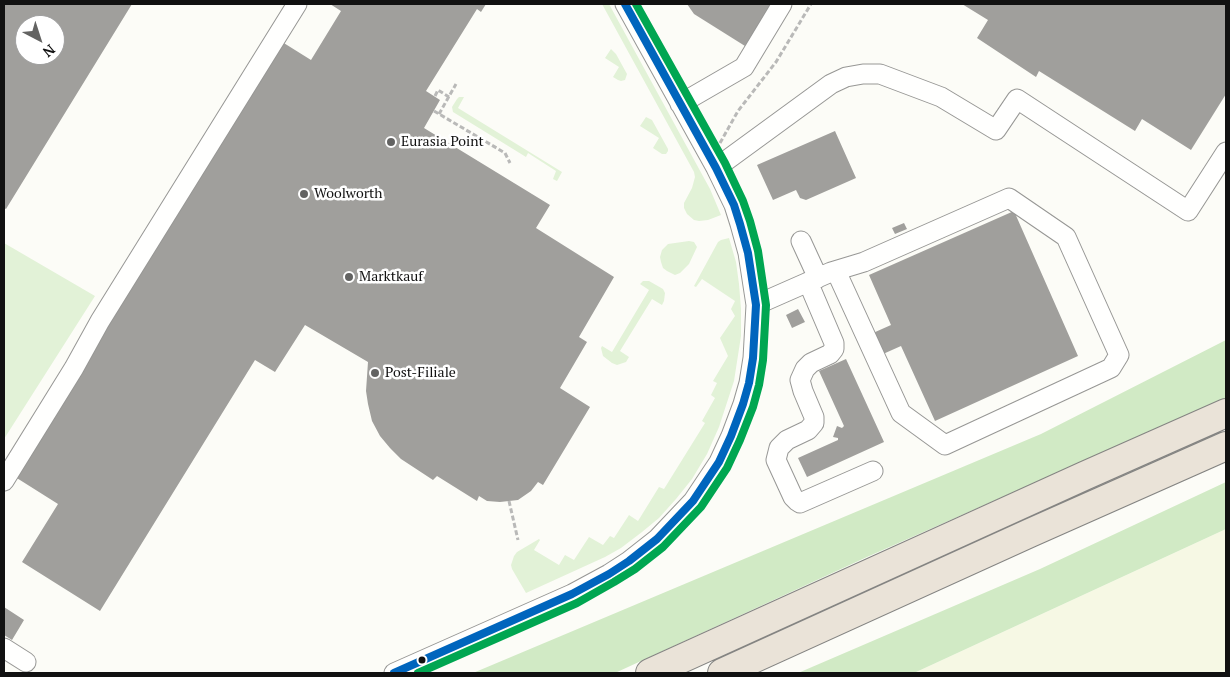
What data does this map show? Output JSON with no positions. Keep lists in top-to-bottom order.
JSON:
{
  "places": [
    "Eurasia Point",
    "Woolworth",
    "Marktkauf",
    "Post-Filiale"
  ],
  "north": "bottom right"
}
